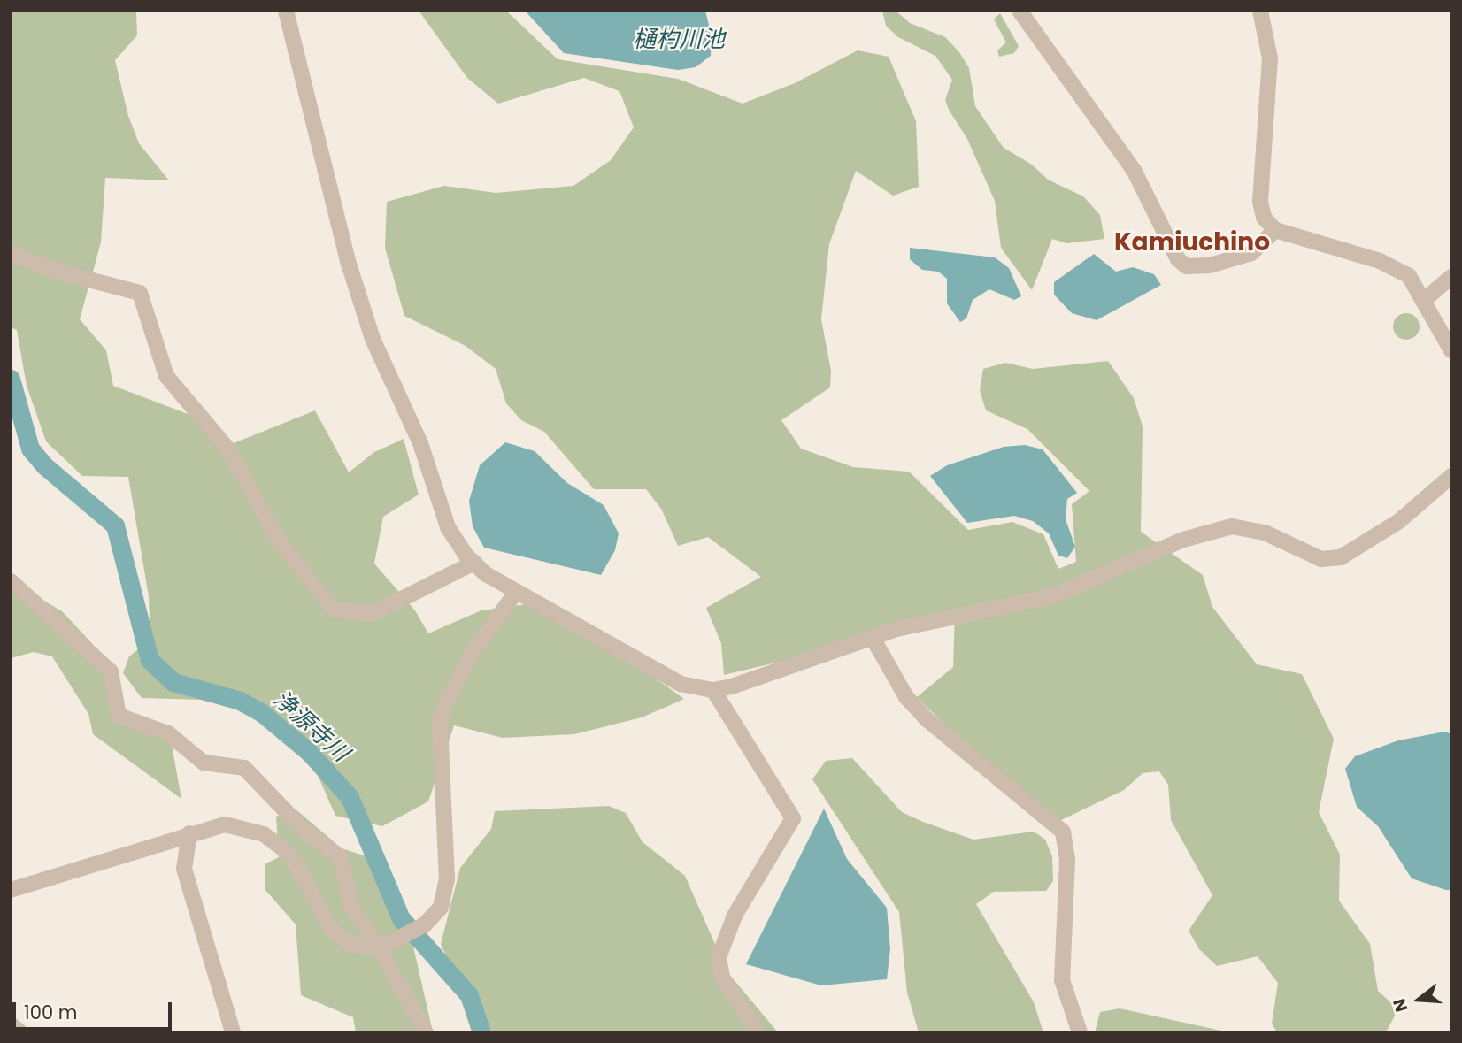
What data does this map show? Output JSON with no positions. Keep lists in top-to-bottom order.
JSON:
{
  "districts": ["Kamiuchino"],
  "water": ["樋杓川池", "浄源寺川"],
  "scale_bar": "100 m",
  "north": "left"
}
